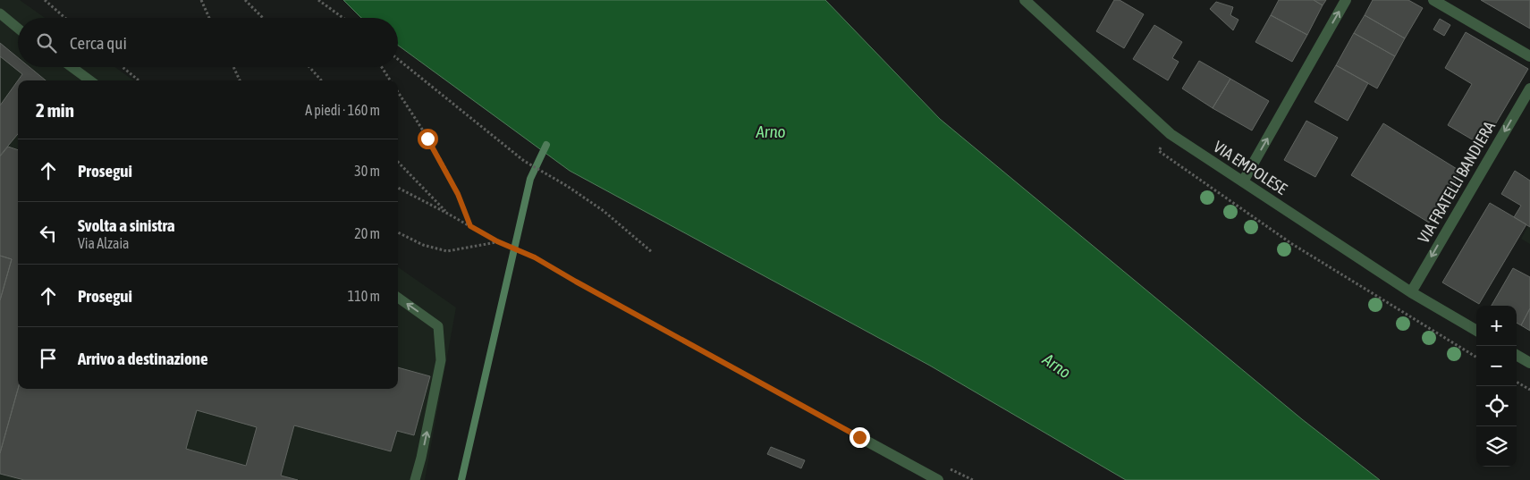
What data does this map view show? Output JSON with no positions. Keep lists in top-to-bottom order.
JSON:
{
  "streets": {
    "street": ["VIA EMPOLESE", "VIA FRATELLI BANDIERA"]
  },
  "crossings": [
    ["VIA EMPOLESE", "VIA FRATELLI BANDIERA"]
  ],
  "one_way": ["VIA FRATELLI BANDIERA"],
  "water": ["Arno"],
  "page": {
    "search": "Cerca qui",
    "heading": ["2 min", "A piedi · 160 m"],
    "list": [
      ["Prosegui", "30 m"],
      ["Svolta a sinistra", "Via Alzaia", "20 m"],
      ["Prosegui", "110 m"],
      "Arrivo a destinazione"
    ],
    "map_buttons": ["+", "−"]
  }
}
